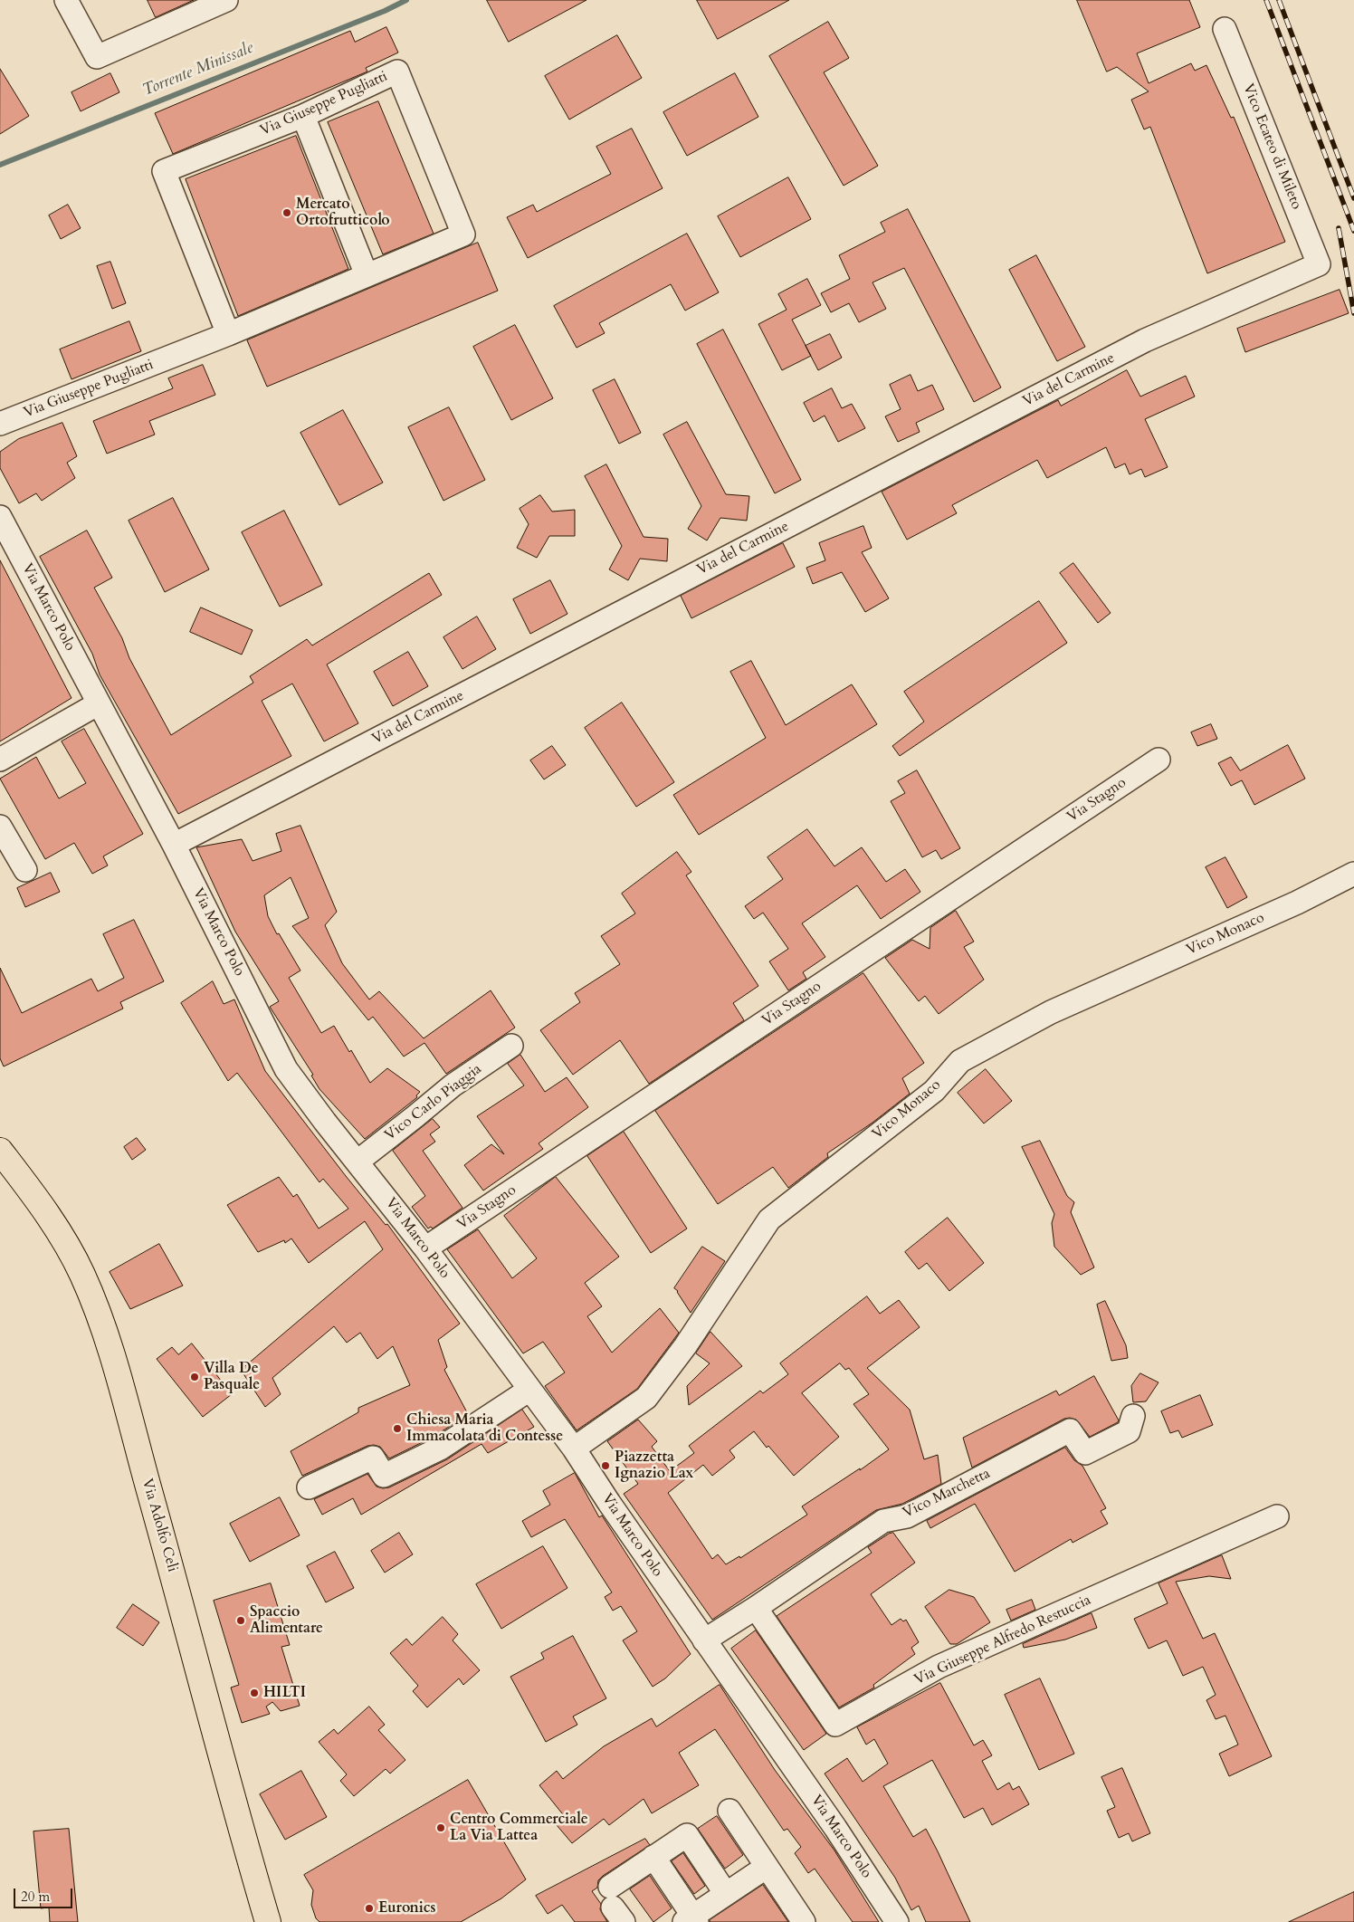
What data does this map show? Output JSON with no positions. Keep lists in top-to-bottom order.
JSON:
{
  "streets": {
    "main road": ["Via Adolfo Celi"],
    "street": [
      "Via Giuseppe Pugliatti",
      "Vico Ecateo di Mileto",
      "Via del Carmine",
      "Via Marco Polo",
      "Via Stagno",
      "Vico Monaco",
      "Vico Carlo Piaggia",
      "Vico Marchetta",
      "Via Giuseppe Alfredo Restuccia"
    ]
  },
  "crossings": [
    ["Vico Ecateo di Mileto", "Via del Carmine"],
    ["Via del Carmine", "Via Marco Polo"],
    ["Via Marco Polo", "Via Stagno"],
    ["Via Marco Polo", "Vico Monaco"],
    ["Via Marco Polo", "Vico Carlo Piaggia"],
    ["Via Marco Polo", "Vico Marchetta"],
    ["Vico Marchetta", "Via Giuseppe Alfredo Restuccia"]
  ],
  "water": ["Torrente Minissale"],
  "places": [
    "Mercato Ortofrutticolo",
    "Villa De Pasquale",
    "Chiesa Maria Immacolata di Contesse",
    "Piazzetta Ignazio Lax",
    "Spaccio Alimentare",
    "HILTI",
    "Centro Commerciale La Via Lattea",
    "Euronics"
  ],
  "scale_bar": "20 m"
}
